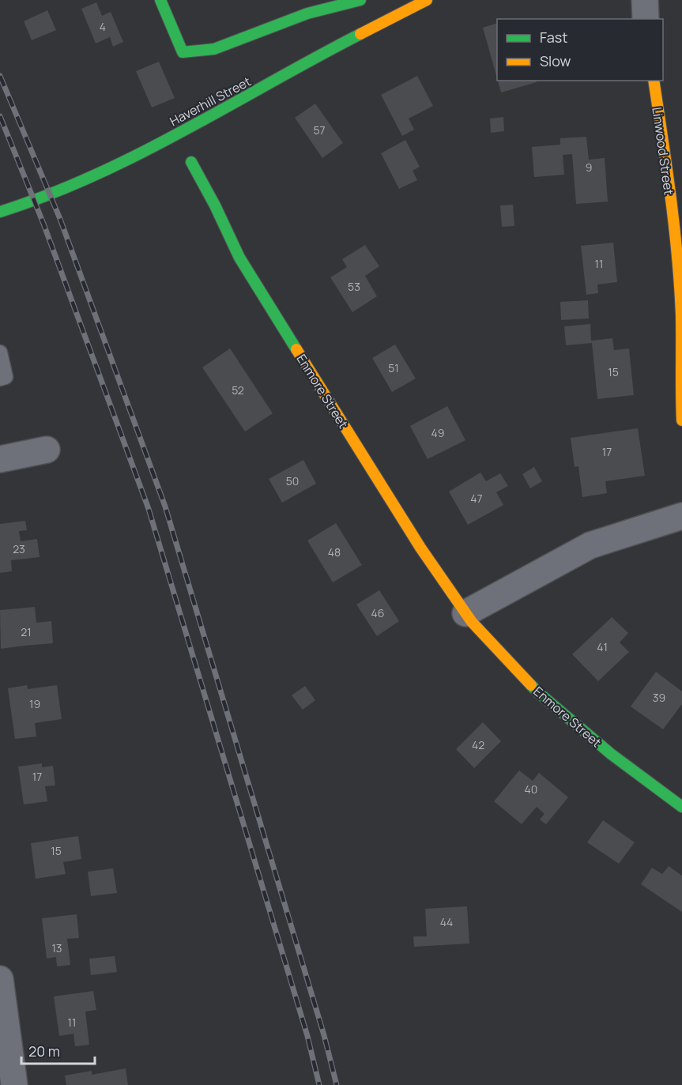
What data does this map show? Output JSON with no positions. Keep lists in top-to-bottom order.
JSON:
{
  "streets": {
    "street": ["Haverhill Street", "Linwood Street", "Enmore Street"]
  },
  "house_numbers": [
    "4",
    "57",
    "9",
    "11",
    "53",
    "51",
    "15",
    "52",
    "49",
    "17",
    "50",
    "47",
    "23",
    "48",
    "46",
    "21",
    "41",
    "39",
    "19",
    "42",
    "17",
    "40",
    "15",
    "44",
    "13",
    "11"
  ],
  "legend": ["Fast", "Slow"],
  "scale_bar": "20 m"
}
